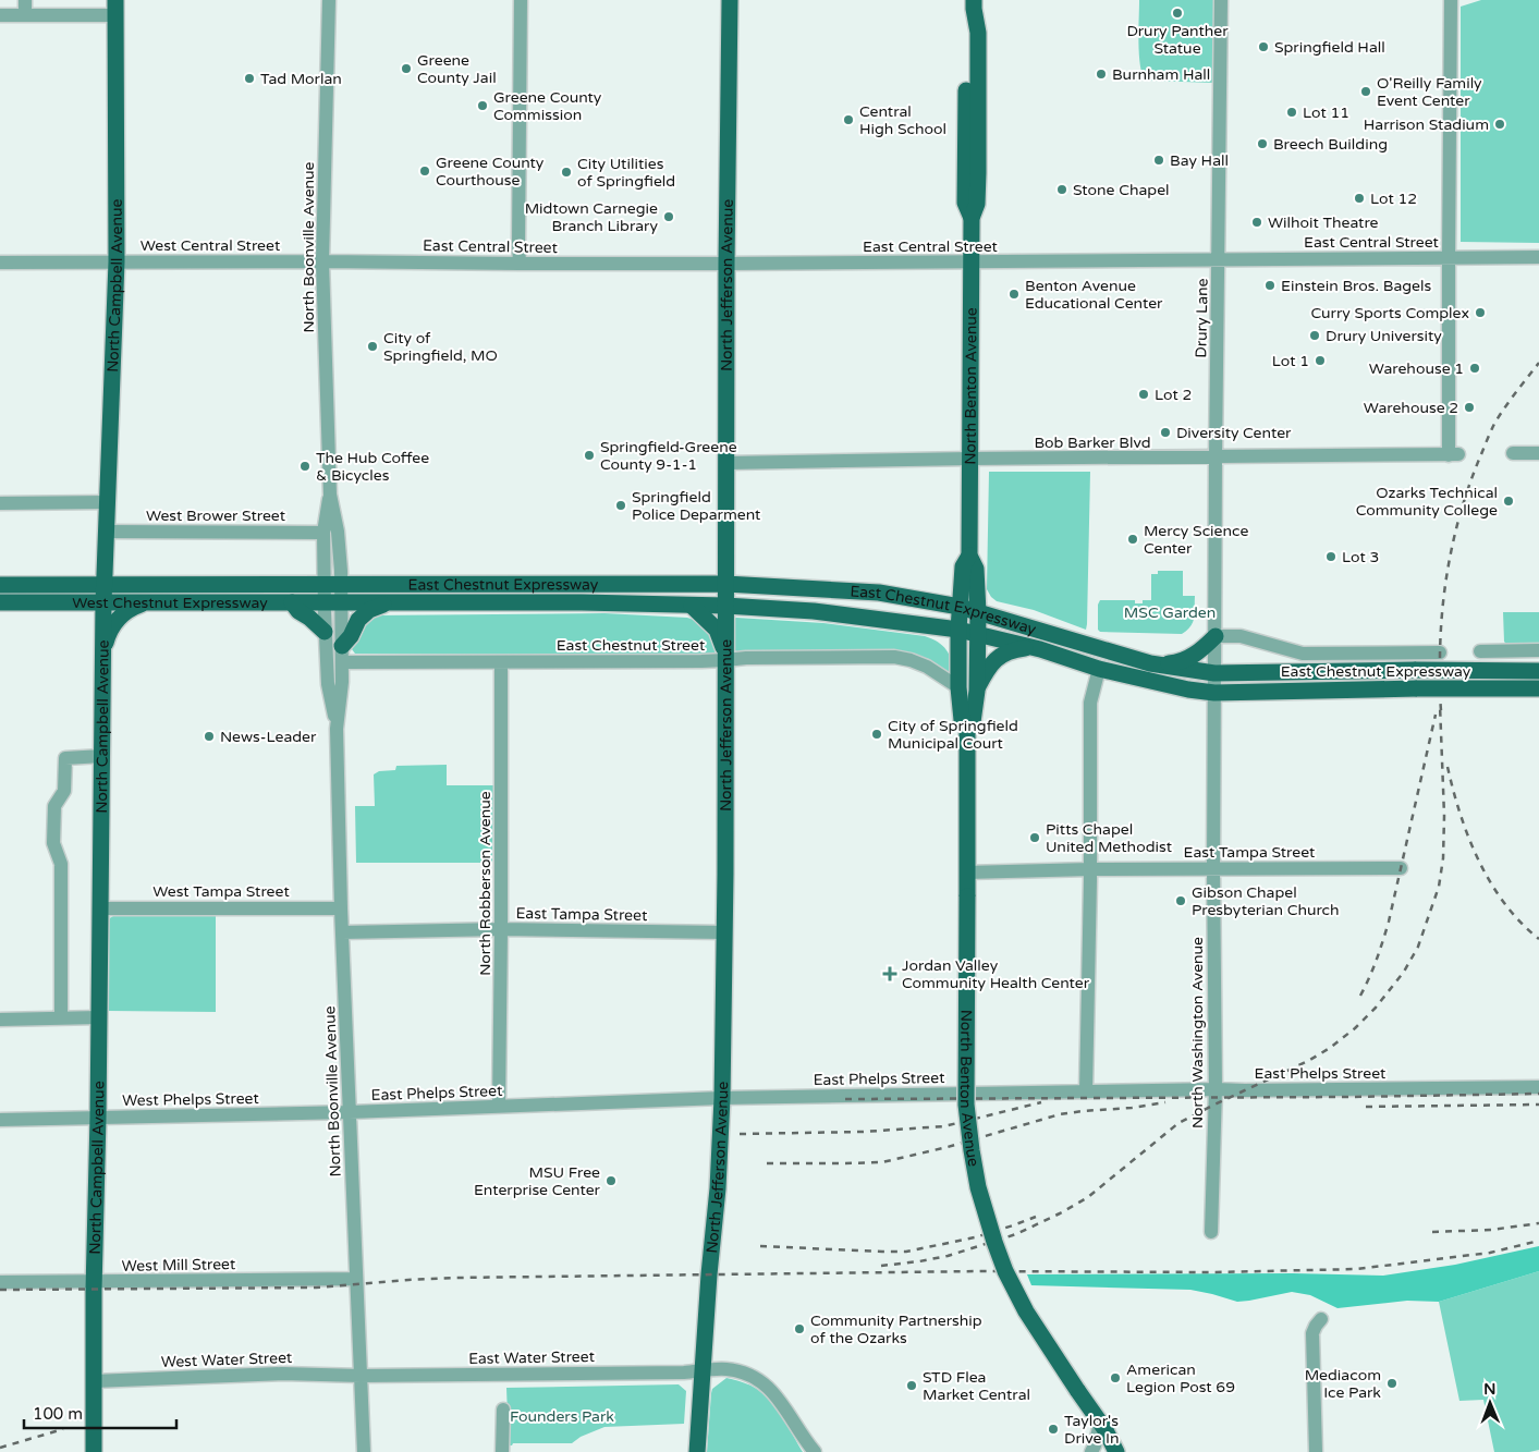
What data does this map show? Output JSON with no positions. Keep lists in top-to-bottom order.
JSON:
{
  "streets": {
    "main road": [
      "North Campbell Avenue",
      "North Jefferson Avenue",
      "North Benton Avenue",
      "East Chestnut Expressway",
      "West Chestnut Expressway"
    ],
    "street": [
      "East Central Street",
      "West Central Street",
      "North Boonville Avenue",
      "Drury Lane",
      "Bob Barker Blvd",
      "West Brower Street",
      "East Chestnut Street",
      "East Tampa Street",
      "North Robberson Avenue",
      "West Tampa Street",
      "North Washington Avenue",
      "East Phelps Street",
      "West Phelps Street",
      "West Mill Street",
      "East Water Street",
      "West Water Street"
    ]
  },
  "crossings": [
    ["East Central Street", "West Central Street"],
    ["East Central Street", "North Boonville Avenue"],
    ["East Central Street", "North Jefferson Avenue"],
    ["East Central Street", "Drury Lane"],
    ["East Central Street", "North Benton Avenue"],
    ["East Central Street", "Bob Barker Blvd"],
    ["West Central Street", "North Boonville Avenue"],
    ["West Central Street", "North Campbell Avenue"],
    ["North Boonville Avenue", "West Brower Street"],
    ["North Boonville Avenue", "East Chestnut Expressway"],
    ["North Boonville Avenue", "West Chestnut Expressway"],
    ["North Boonville Avenue", "East Chestnut Street"],
    ["North Boonville Avenue", "East Tampa Street"],
    ["North Boonville Avenue", "West Tampa Street"],
    ["North Boonville Avenue", "East Phelps Street"],
    ["North Boonville Avenue", "West Phelps Street"],
    ["North Boonville Avenue", "West Mill Street"],
    ["North Boonville Avenue", "East Water Street"],
    ["North Boonville Avenue", "West Water Street"],
    ["North Campbell Avenue", "West Brower Street"],
    ["North Campbell Avenue", "West Chestnut Expressway"],
    ["North Campbell Avenue", "West Tampa Street"],
    ["North Campbell Avenue", "West Phelps Street"],
    ["North Campbell Avenue", "West Mill Street"],
    ["North Campbell Avenue", "West Water Street"],
    ["North Jefferson Avenue", "Bob Barker Blvd"],
    ["North Jefferson Avenue", "East Chestnut Expressway"],
    ["North Jefferson Avenue", "East Chestnut Street"],
    ["North Jefferson Avenue", "East Tampa Street"],
    ["North Jefferson Avenue", "East Phelps Street"],
    ["North Jefferson Avenue", "East Water Street"],
    ["Drury Lane", "Bob Barker Blvd"],
    ["Drury Lane", "North Washington Avenue"],
    ["North Benton Avenue", "Bob Barker Blvd"],
    ["North Benton Avenue", "East Chestnut Expressway"],
    ["North Benton Avenue", "East Chestnut Street"],
    ["North Benton Avenue", "East Tampa Street"],
    ["East Chestnut Expressway", "West Chestnut Expressway"],
    ["East Chestnut Expressway", "North Washington Avenue"],
    ["East Chestnut Street", "North Robberson Avenue"],
    ["East Tampa Street", "North Robberson Avenue"],
    ["East Tampa Street", "North Washington Avenue"],
    ["North Robberson Avenue", "East Phelps Street"],
    ["North Washington Avenue", "East Phelps Street"],
    ["East Phelps Street", "West Phelps Street"],
    ["East Water Street", "West Water Street"]
  ],
  "parks": ["MSC Garden", "Founders Park"],
  "places": {
    "other": [
      "Drury Panther Statue",
      "Springfield Hall",
      "Greene County Jail",
      "Burnham Hall",
      "Tad Morlan",
      "O'Reilly Family Event Center",
      "Greene County Commission",
      "Lot 11",
      "Central High School",
      "Harrison Stadium",
      "Breech Building",
      "Bay Hall",
      "Greene County Courthouse",
      "City Utilities of Springfield",
      "Stone Chapel",
      "Lot 12",
      "Midtown Carnegie Branch Library",
      "Wilhoit Theatre",
      "Einstein Bros. Bagels",
      "Benton Avenue Educational Center",
      "Curry Sports Complex",
      "Drury University",
      "City of Springfield, MO",
      "Lot 1",
      "Warehouse 1",
      "Lot 2",
      "Warehouse 2",
      "Diversity Center",
      "Springfield-Greene County 9-1-1",
      "The Hub Coffee & Bicycles",
      "Ozarks Technical Community College",
      "Springfield Police Deparment",
      "Mercy Science Center",
      "Lot 3",
      "City of Springfield Municipal Court",
      "News-Leader",
      "Pitts Chapel United Methodist",
      "Gibson Chapel Presbyterian Church",
      "MSU Free Enterprise Center",
      "Community Partnership of the Ozarks",
      "American Legion Post 69",
      "Mediacom Ice Park",
      "STD Flea Market Central",
      "Taylor's Drive In"
    ],
    "health": ["Jordan Valley Community Health Center"]
  },
  "scale_bar": "100 m",
  "north": "top"
}
